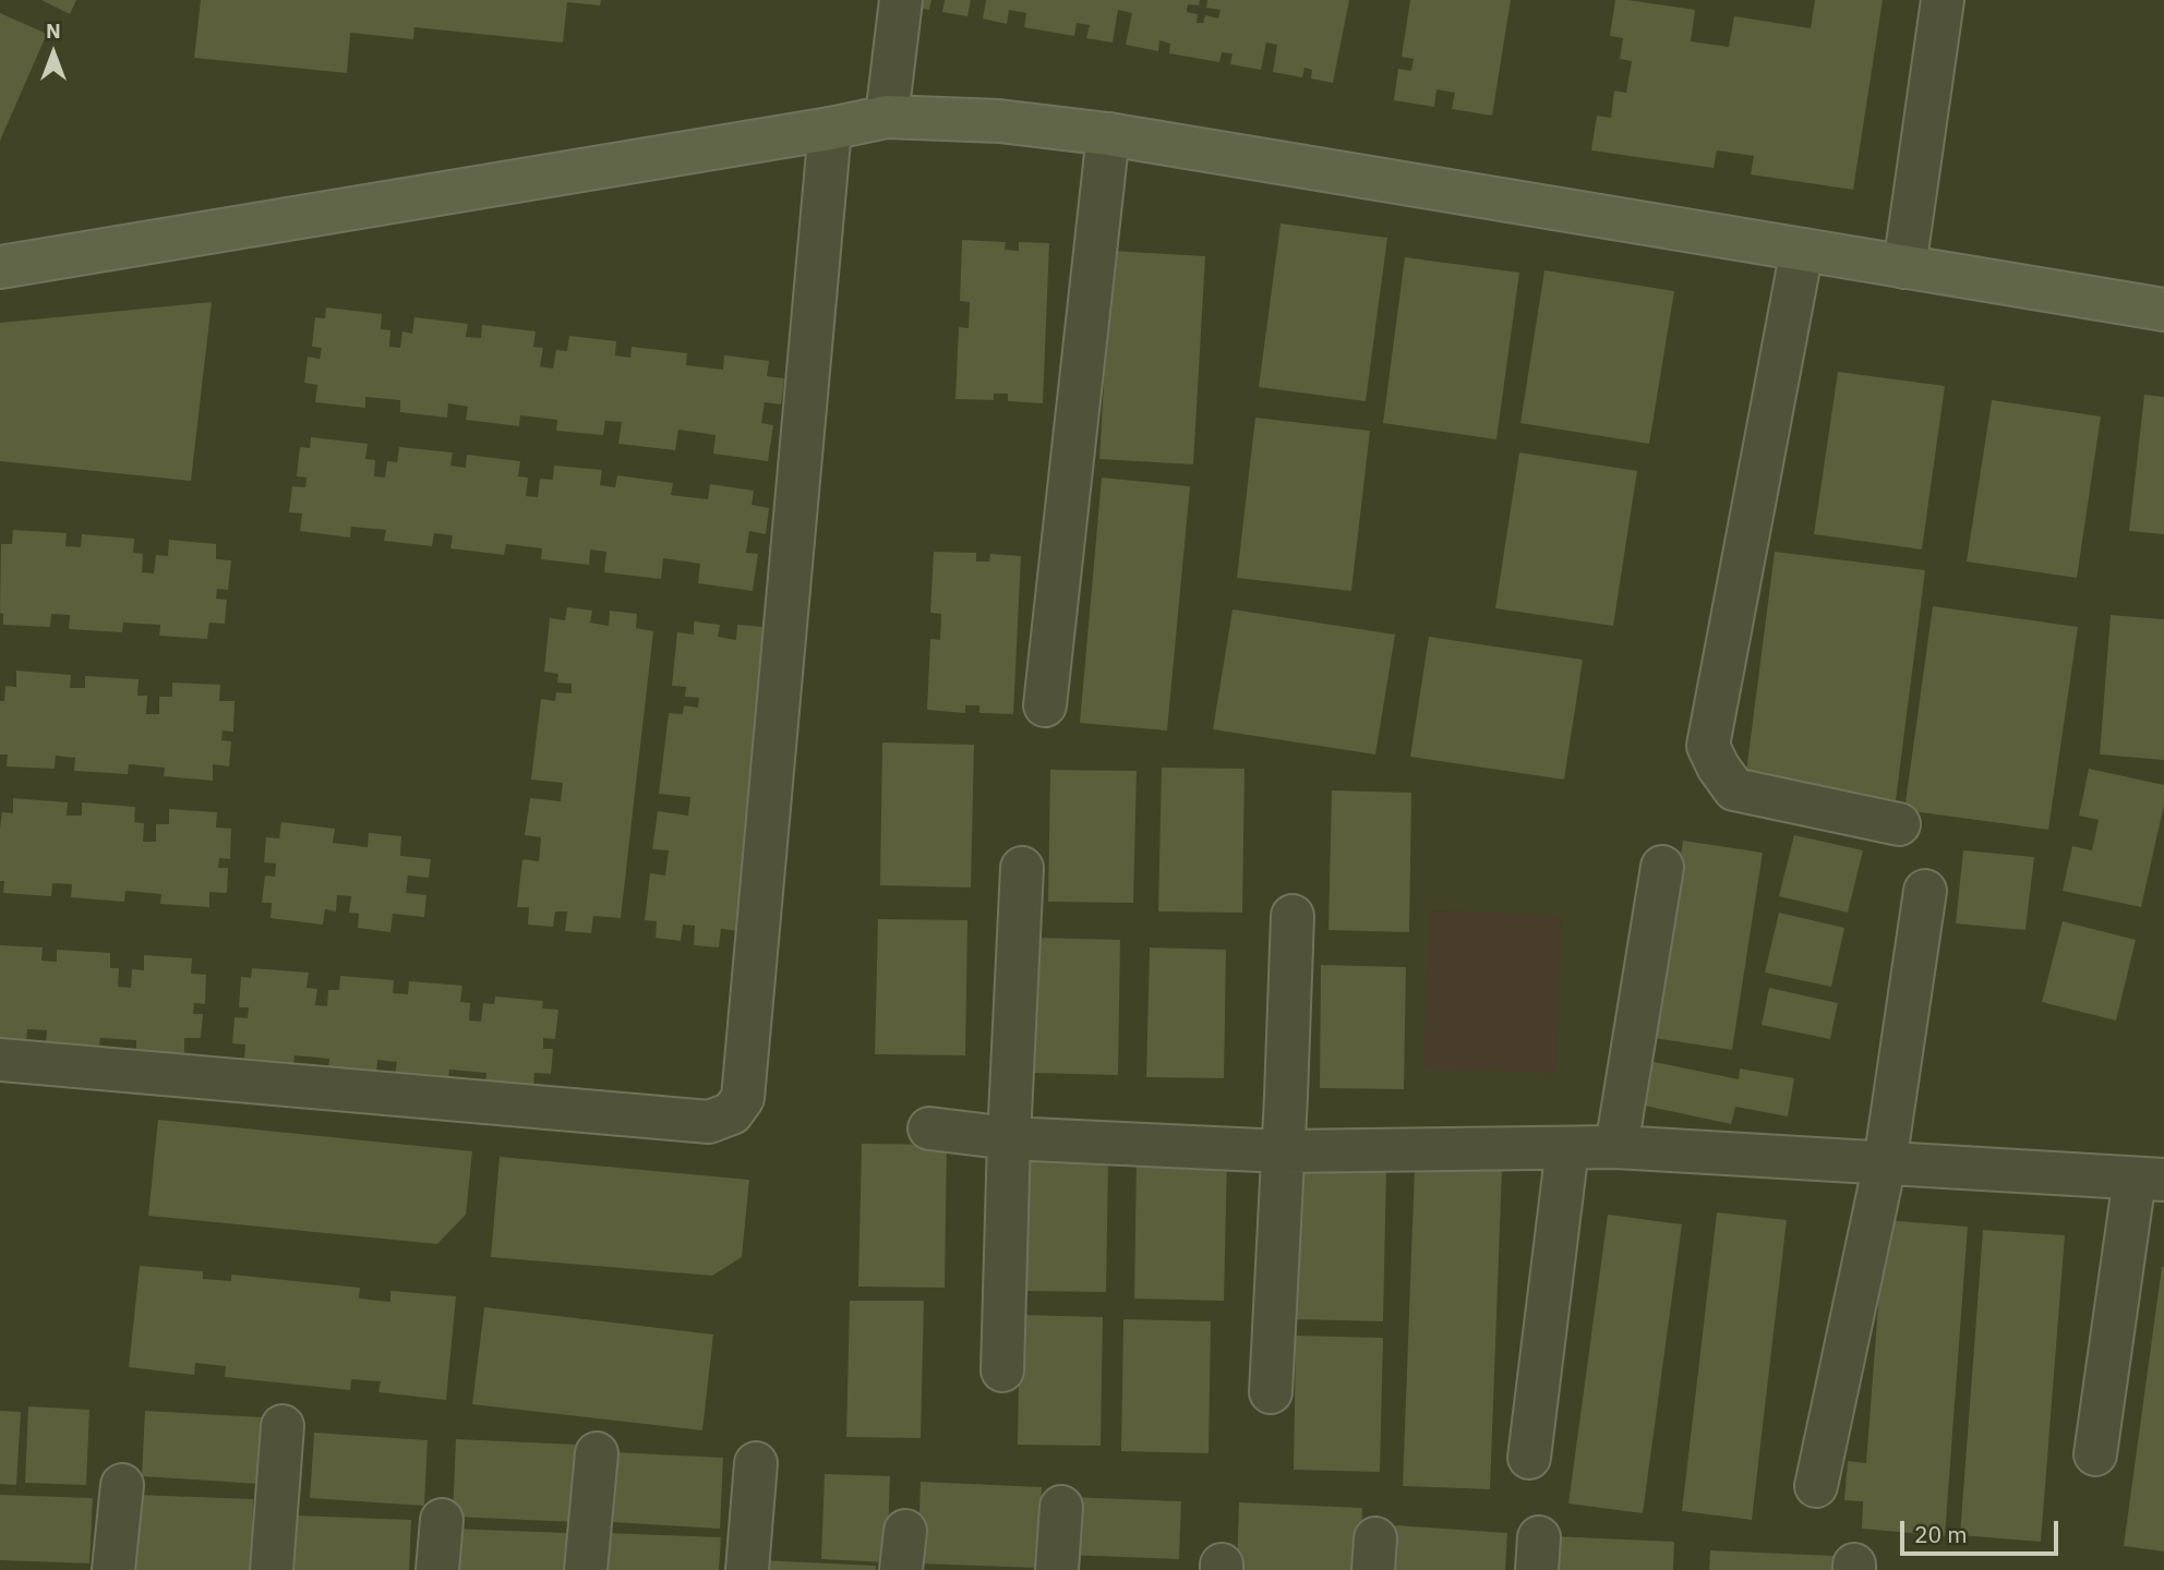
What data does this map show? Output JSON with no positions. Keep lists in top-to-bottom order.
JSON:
{
  "scale_bar": "20 m",
  "north": "top"
}
